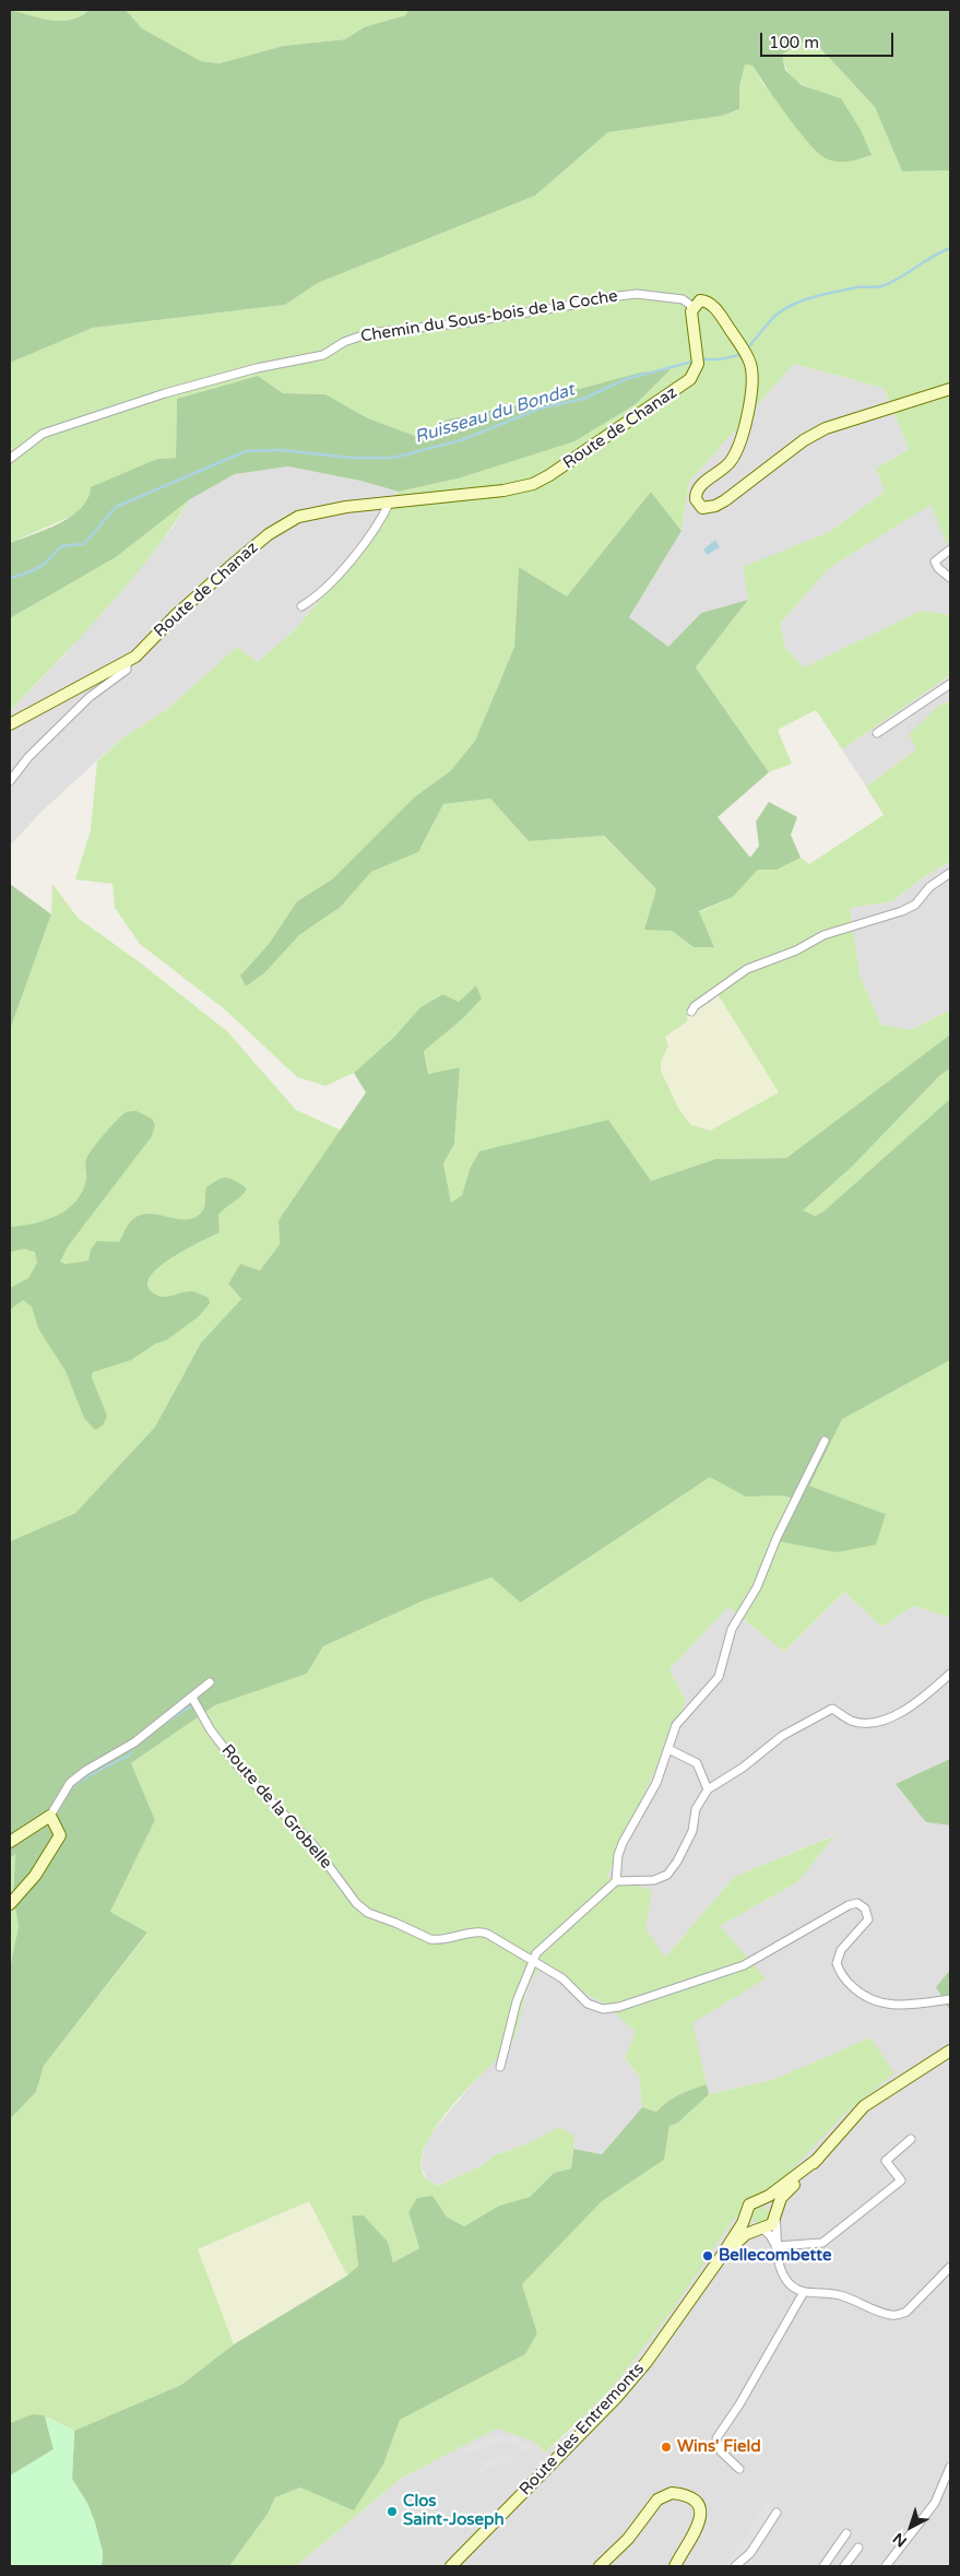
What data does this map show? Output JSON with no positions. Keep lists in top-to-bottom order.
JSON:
{
  "streets": {
    "street": [
      "Chemin du Sous-bois de la Coche",
      "Route de Chanaz",
      "Route de la Grobelle",
      "Route des Entremonts"
    ]
  },
  "crossings": [
    ["Chemin du Sous-bois de la Coche", "Route de Chanaz"]
  ],
  "water": ["Ruisseau du Bondat"],
  "places": ["Bellecombette", "Wins' Field", "Clos Saint-Joseph"],
  "scale_bar": "100 m",
  "north": "bottom left"
}
